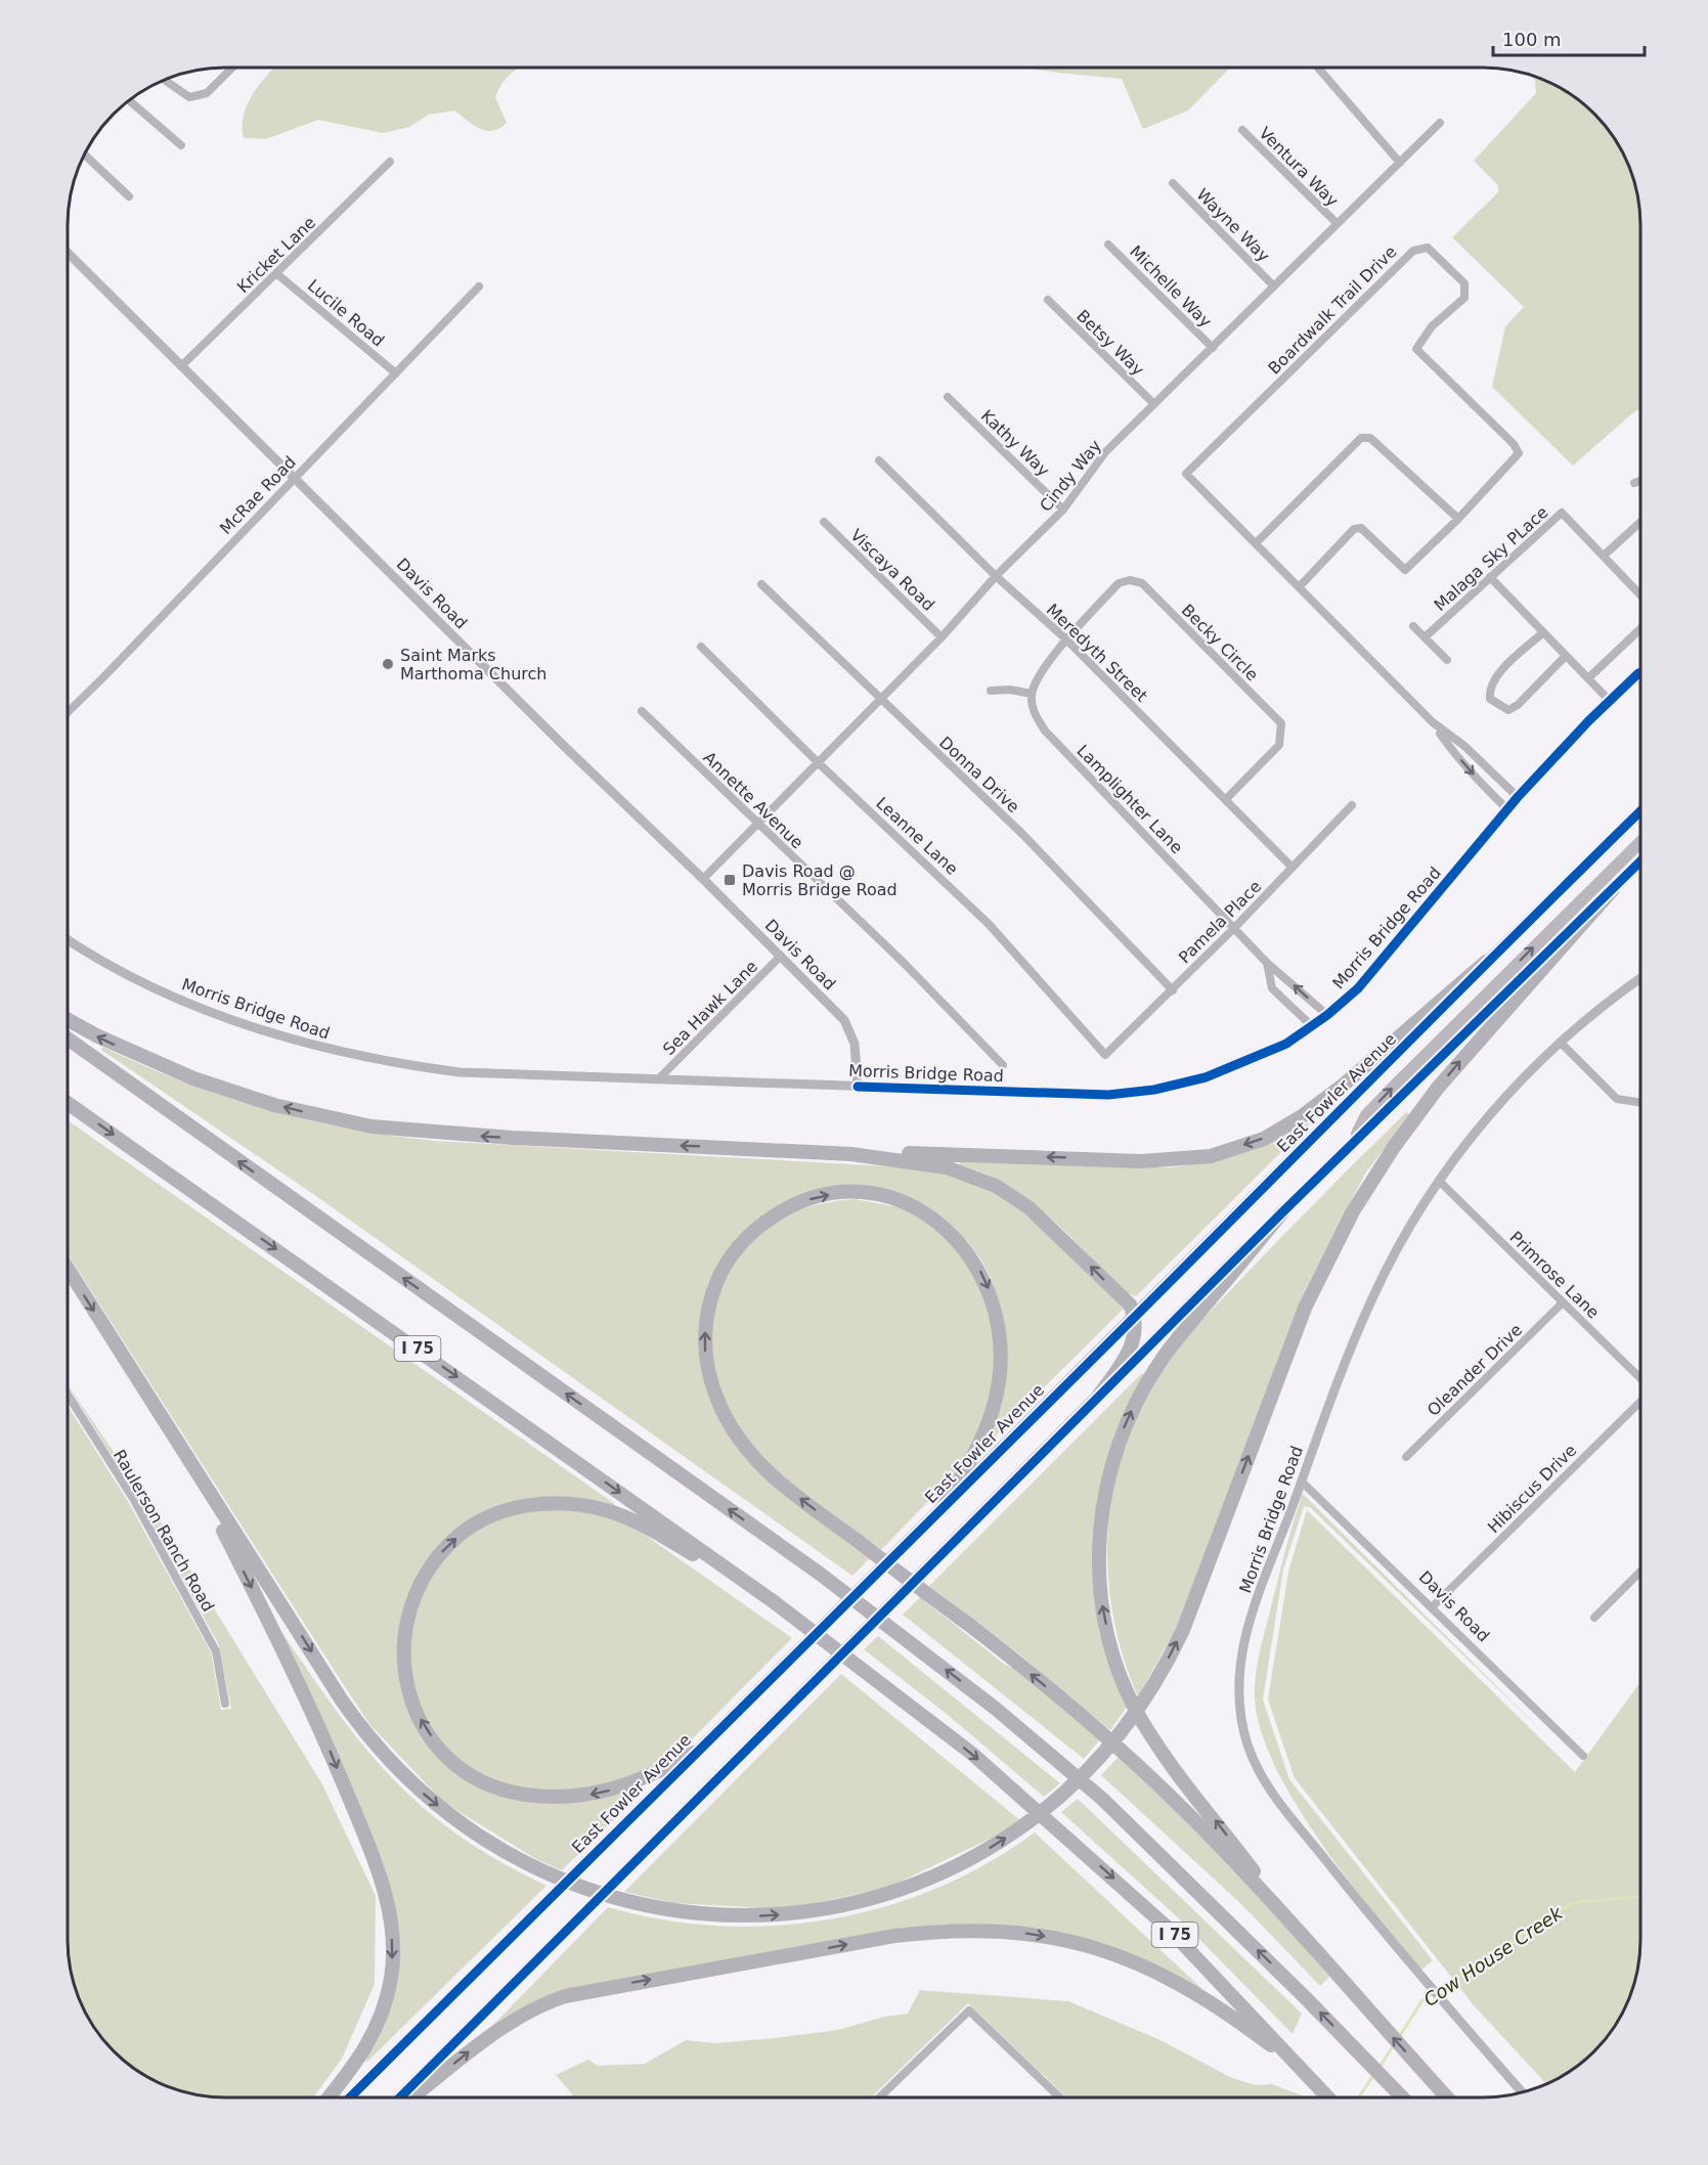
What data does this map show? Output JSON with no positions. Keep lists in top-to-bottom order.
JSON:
{
  "streets": {
    "highway": ["I 75"],
    "main road": ["East Fowler Avenue"],
    "street": [
      "Ventura Way",
      "Wayne Way",
      "Kricket Lane",
      "Michelle Way",
      "Boardwalk Trail Drive",
      "Lucile Road",
      "Betsy Way",
      "Kathy Way",
      "Cindy Way",
      "McRae Road",
      "Malaga Sky PLace",
      "Viscaya Road",
      "Davis Road",
      "Becky Circle",
      "Meredyth Street",
      "Donna Drive",
      "Lamplighter Lane",
      "Annette Avenue",
      "Leanne Lane",
      "Pamela Place",
      "Morris Bridge Road",
      "Sea Hawk Lane",
      "Primrose Lane",
      "Oleander Drive",
      "Hibiscus Drive",
      "Raulerson Ranch Road"
    ]
  },
  "crossings": [
    ["Ventura Way", "Cindy Way"],
    ["Wayne Way", "Cindy Way"],
    ["Kricket Lane", "Lucile Road"],
    ["Kricket Lane", "Davis Road"],
    ["Michelle Way", "Cindy Way"],
    ["Boardwalk Trail Drive", "Morris Bridge Road"],
    ["Lucile Road", "McRae Road"],
    ["Betsy Way", "Cindy Way"],
    ["Kathy Way", "Cindy Way"],
    ["Cindy Way", "Viscaya Road"],
    ["Cindy Way", "Davis Road"],
    ["Cindy Way", "Meredyth Street"],
    ["Cindy Way", "Donna Drive"],
    ["Cindy Way", "Annette Avenue"],
    ["Cindy Way", "Leanne Lane"],
    ["McRae Road", "Davis Road"],
    ["Davis Road", "Morris Bridge Road"],
    ["Davis Road", "Sea Hawk Lane"],
    ["Davis Road", "Hibiscus Drive"],
    ["Becky Circle", "Meredyth Street"],
    ["Meredyth Street", "Pamela Place"],
    ["Donna Drive", "Pamela Place"],
    ["Lamplighter Lane", "Pamela Place"],
    ["Lamplighter Lane", "Morris Bridge Road"],
    ["Leanne Lane", "Pamela Place"],
    ["Morris Bridge Road", "Sea Hawk Lane"],
    ["Morris Bridge Road", "Primrose Lane"],
    ["Primrose Lane", "Oleander Drive"]
  ],
  "water": ["Cow House Creek"],
  "places": {
    "other": ["Saint Marks Marthoma Church"],
    "transit": ["Davis Road @ Morris Bridge Road"]
  },
  "scale_bar": "100 m"
}
